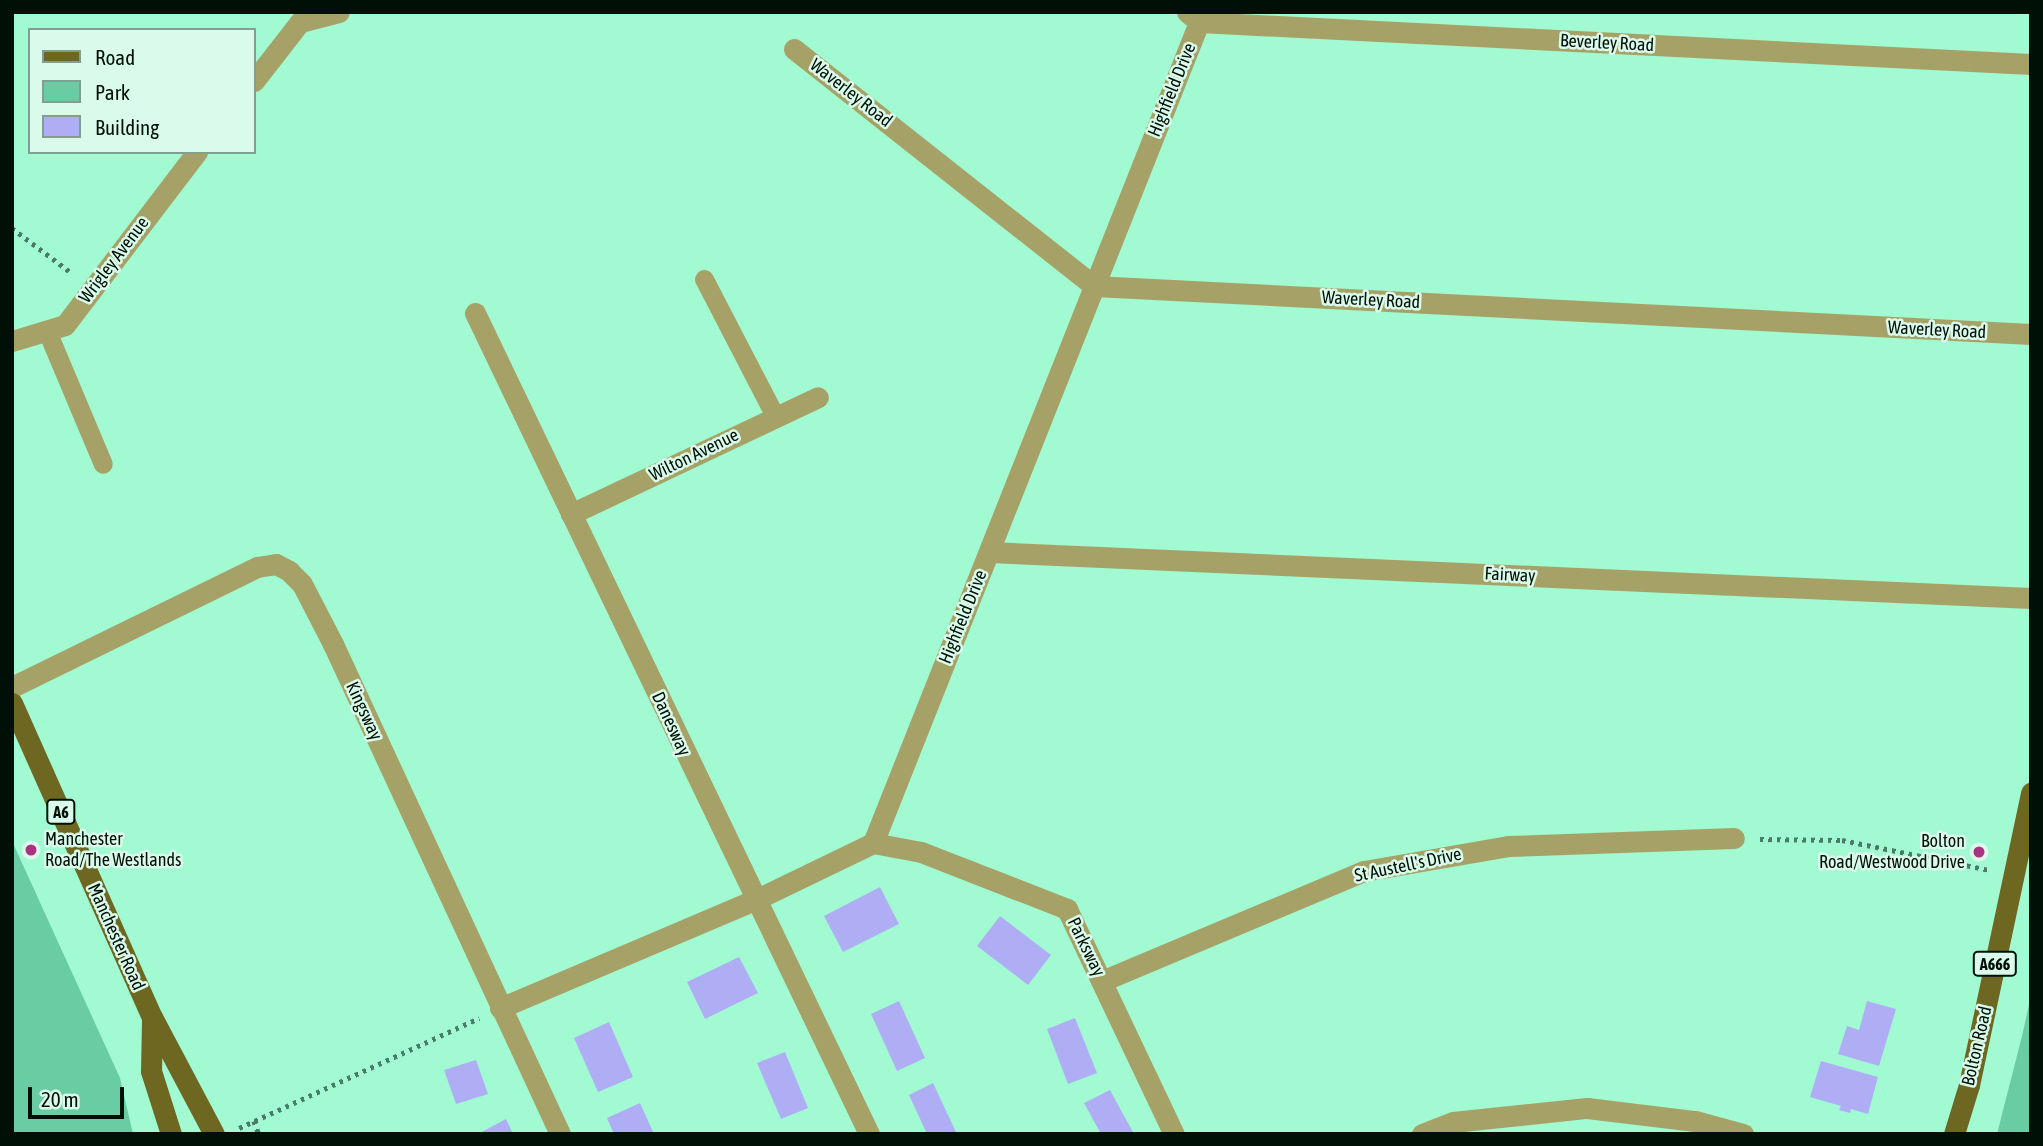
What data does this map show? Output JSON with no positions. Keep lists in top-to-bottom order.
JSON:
{
  "streets": {
    "main road": [
      "A6",
      "Manchester Road",
      "A666",
      "Bolton Road"
    ],
    "street": [
      "Beverley Road",
      "Highfield Drive",
      "Waverley Road",
      "Wrigley Avenue",
      "Wilton Avenue",
      "Fairway",
      "Kingsway",
      "Danesway",
      "St Austell's Drive",
      "Parksway"
    ]
  },
  "crossings": [
    ["Beverley Road", "Highfield Drive"],
    ["Highfield Drive", "Waverley Road"],
    ["Highfield Drive", "Fairway"],
    ["Highfield Drive", "Parksway"],
    ["Wilton Avenue", "Danesway"],
    ["St Austell's Drive", "Parksway"]
  ],
  "places": ["Manchester Road/The Westlands", "Bolton Road/Westwood Drive"],
  "legend": ["Road", "Park", "Building"],
  "scale_bar": "20 m"
}
